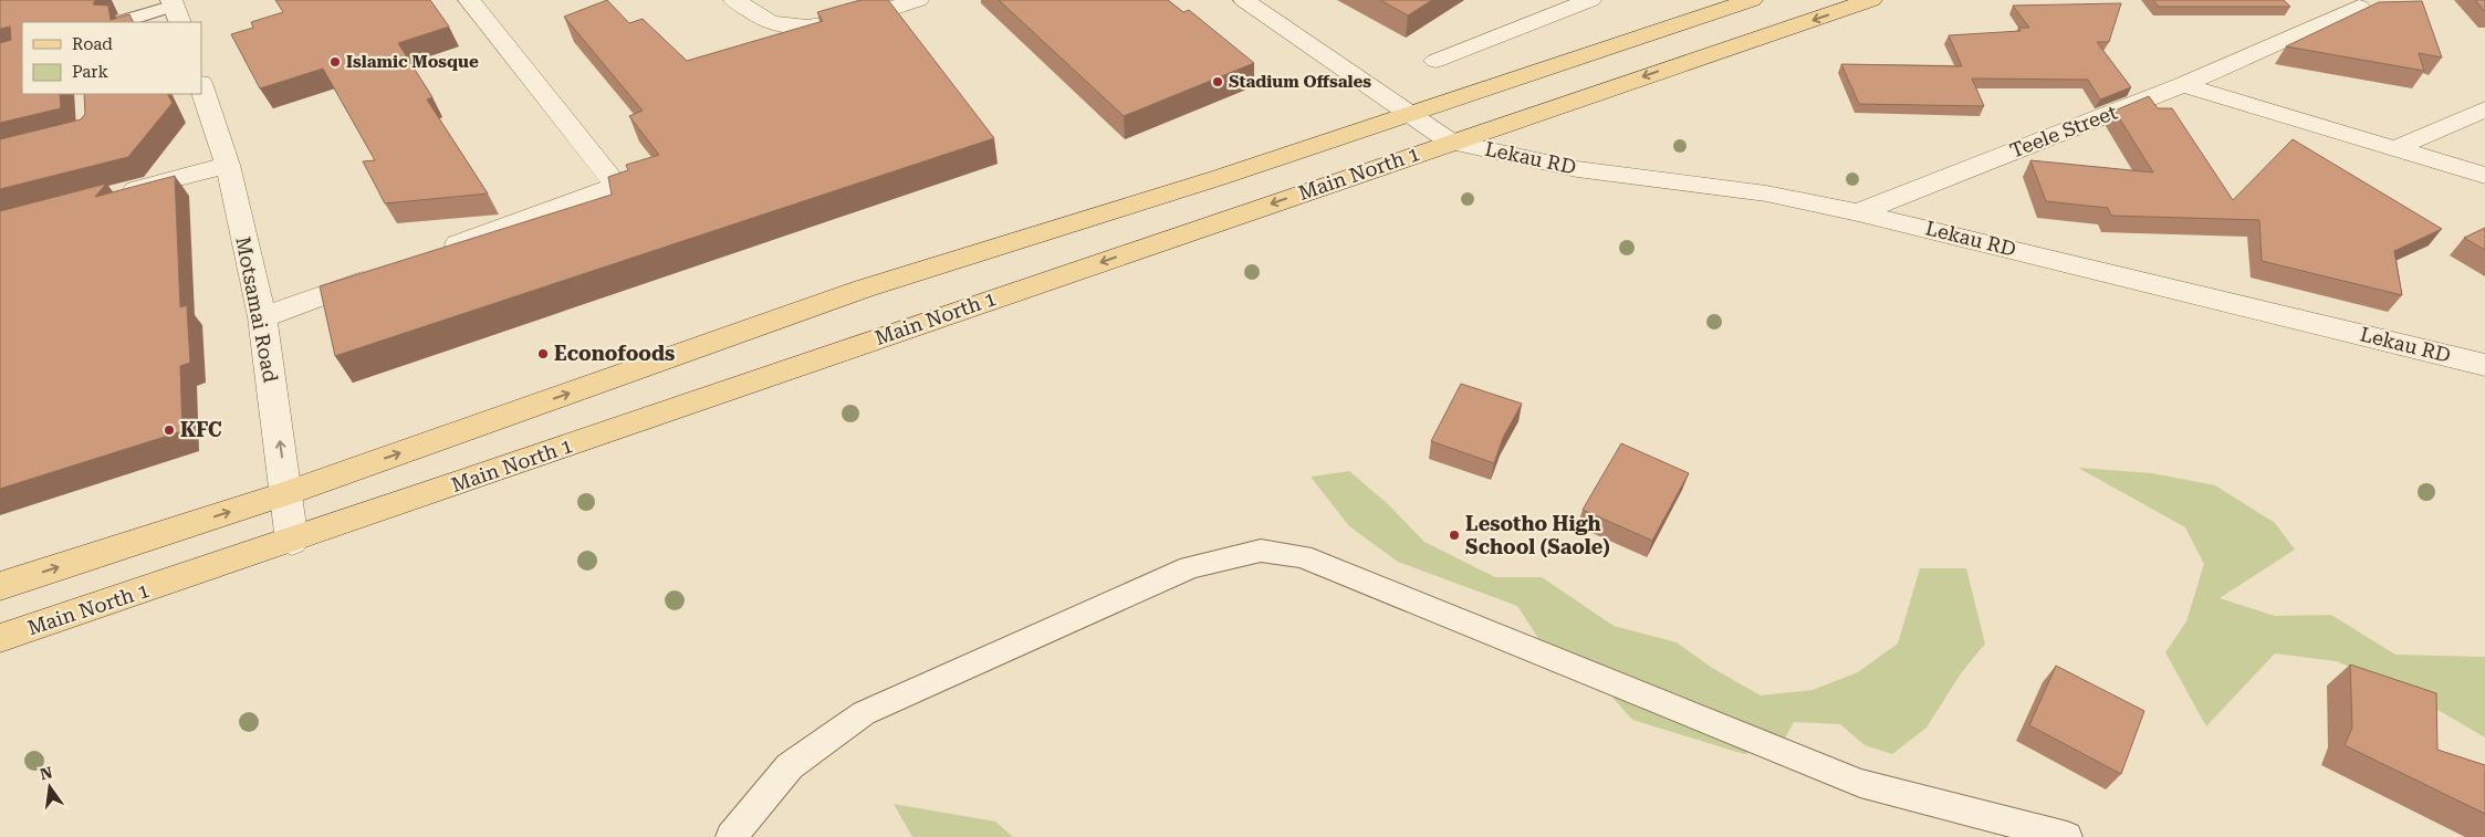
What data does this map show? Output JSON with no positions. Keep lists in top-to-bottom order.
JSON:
{
  "streets": {
    "main road": ["Main North 1"],
    "street": ["Teele Street", "Lekau RD", "Motsamai Road"]
  },
  "crossings": [
    ["Teele Street", "Lekau RD"],
    ["Lekau RD", "Main North 1"],
    ["Main North 1", "Motsamai Road"]
  ],
  "one_way": ["Motsamai Road"],
  "places": [
    "Islamic Mosque",
    "Stadium Offsales",
    "Econofoods",
    "KFC",
    "Lesotho High School (Saole)"
  ],
  "legend": ["Road", "Park"],
  "north": "top"
}
